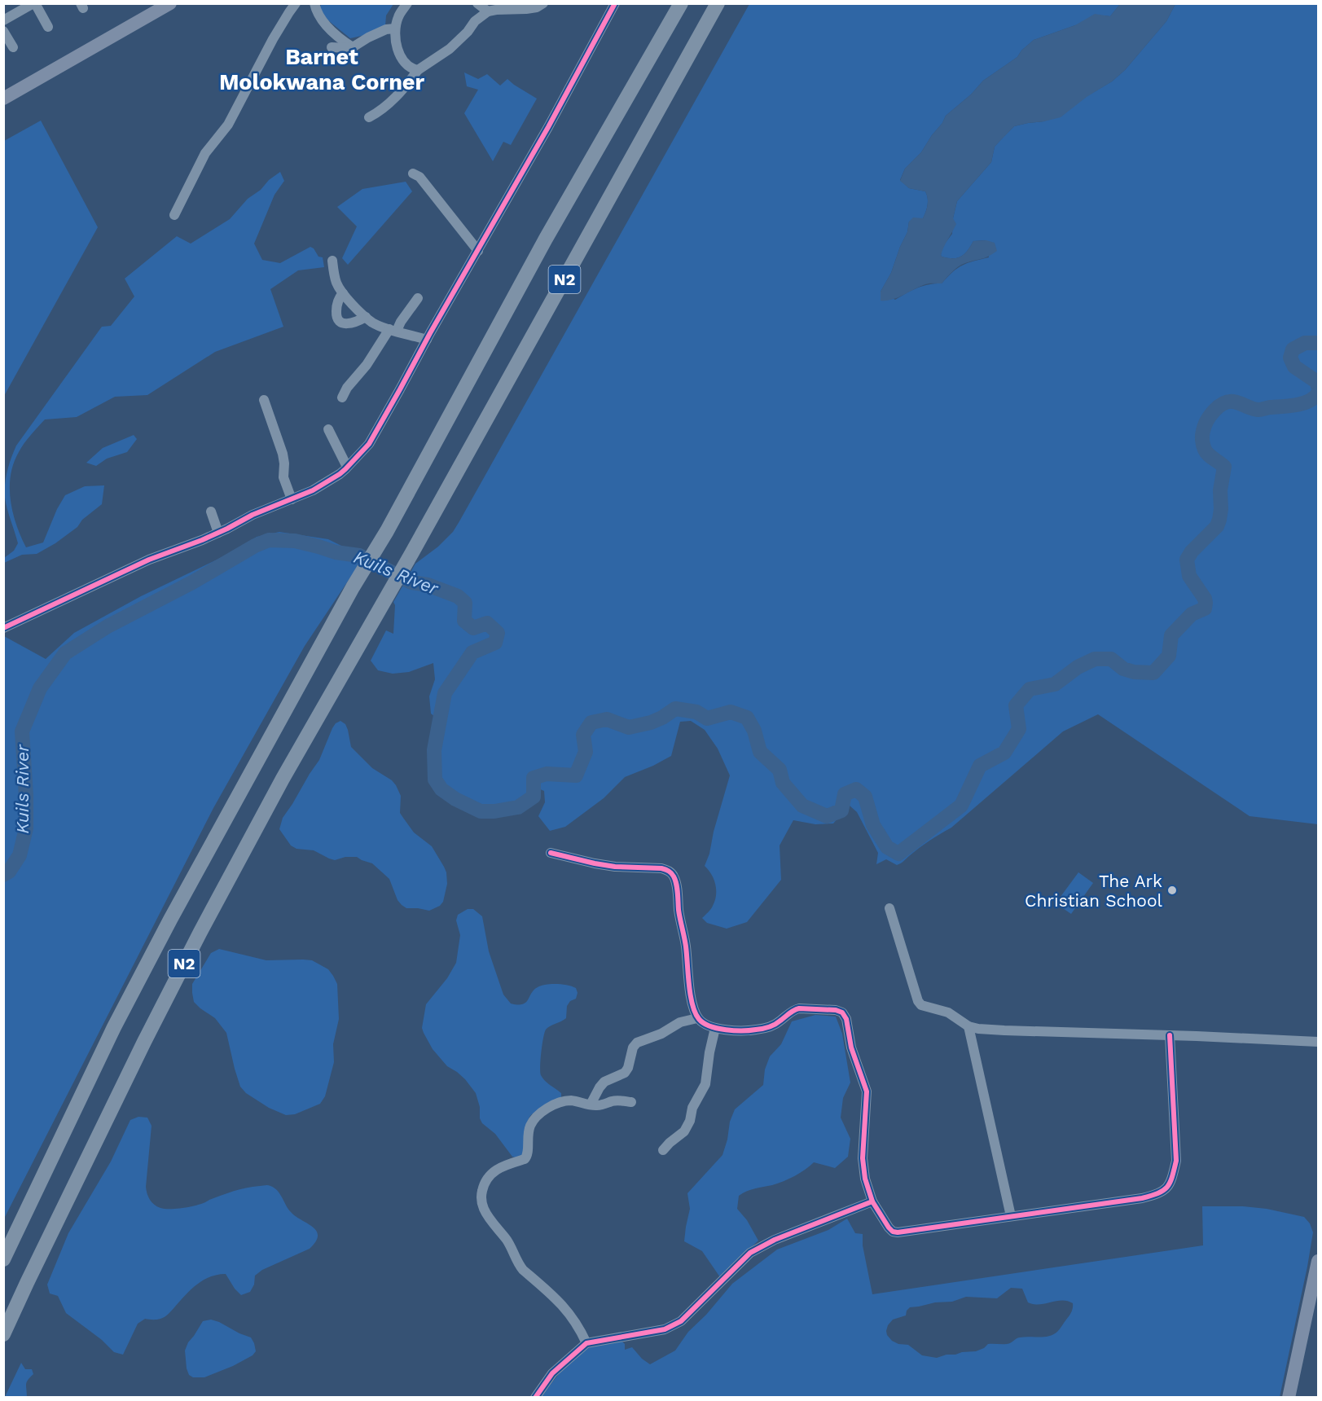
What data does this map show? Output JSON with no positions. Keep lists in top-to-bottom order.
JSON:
{
  "streets": {
    "highway": ["N2"]
  },
  "districts": ["Barnet Molokwana Corner"],
  "water": ["Kuils River"],
  "places": ["The Ark Christian School"]
}
